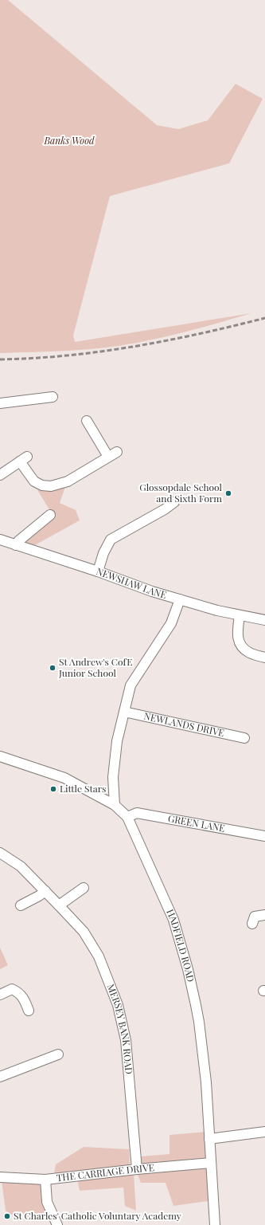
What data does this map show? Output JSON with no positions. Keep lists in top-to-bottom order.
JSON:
{
  "streets": {
    "street": [
      "NEWSHAW LANE",
      "NEWLANDS DRIVE",
      "GREEN LANE",
      "HADFIELD ROAD",
      "MERSEY BANK ROAD",
      "THE CARRIAGE DRIVE"
    ]
  },
  "crossings": [
    ["GREEN LANE", "HADFIELD ROAD"],
    ["HADFIELD ROAD", "THE CARRIAGE DRIVE"],
    ["MERSEY BANK ROAD", "THE CARRIAGE DRIVE"]
  ],
  "parks": ["Banks Wood"],
  "places": [
    "Glossopdale School and Sixth Form",
    "St Andrew's CofE Junior School",
    "Little Stars",
    "St Charles' Catholic Voluntary Academy"
  ]
}
